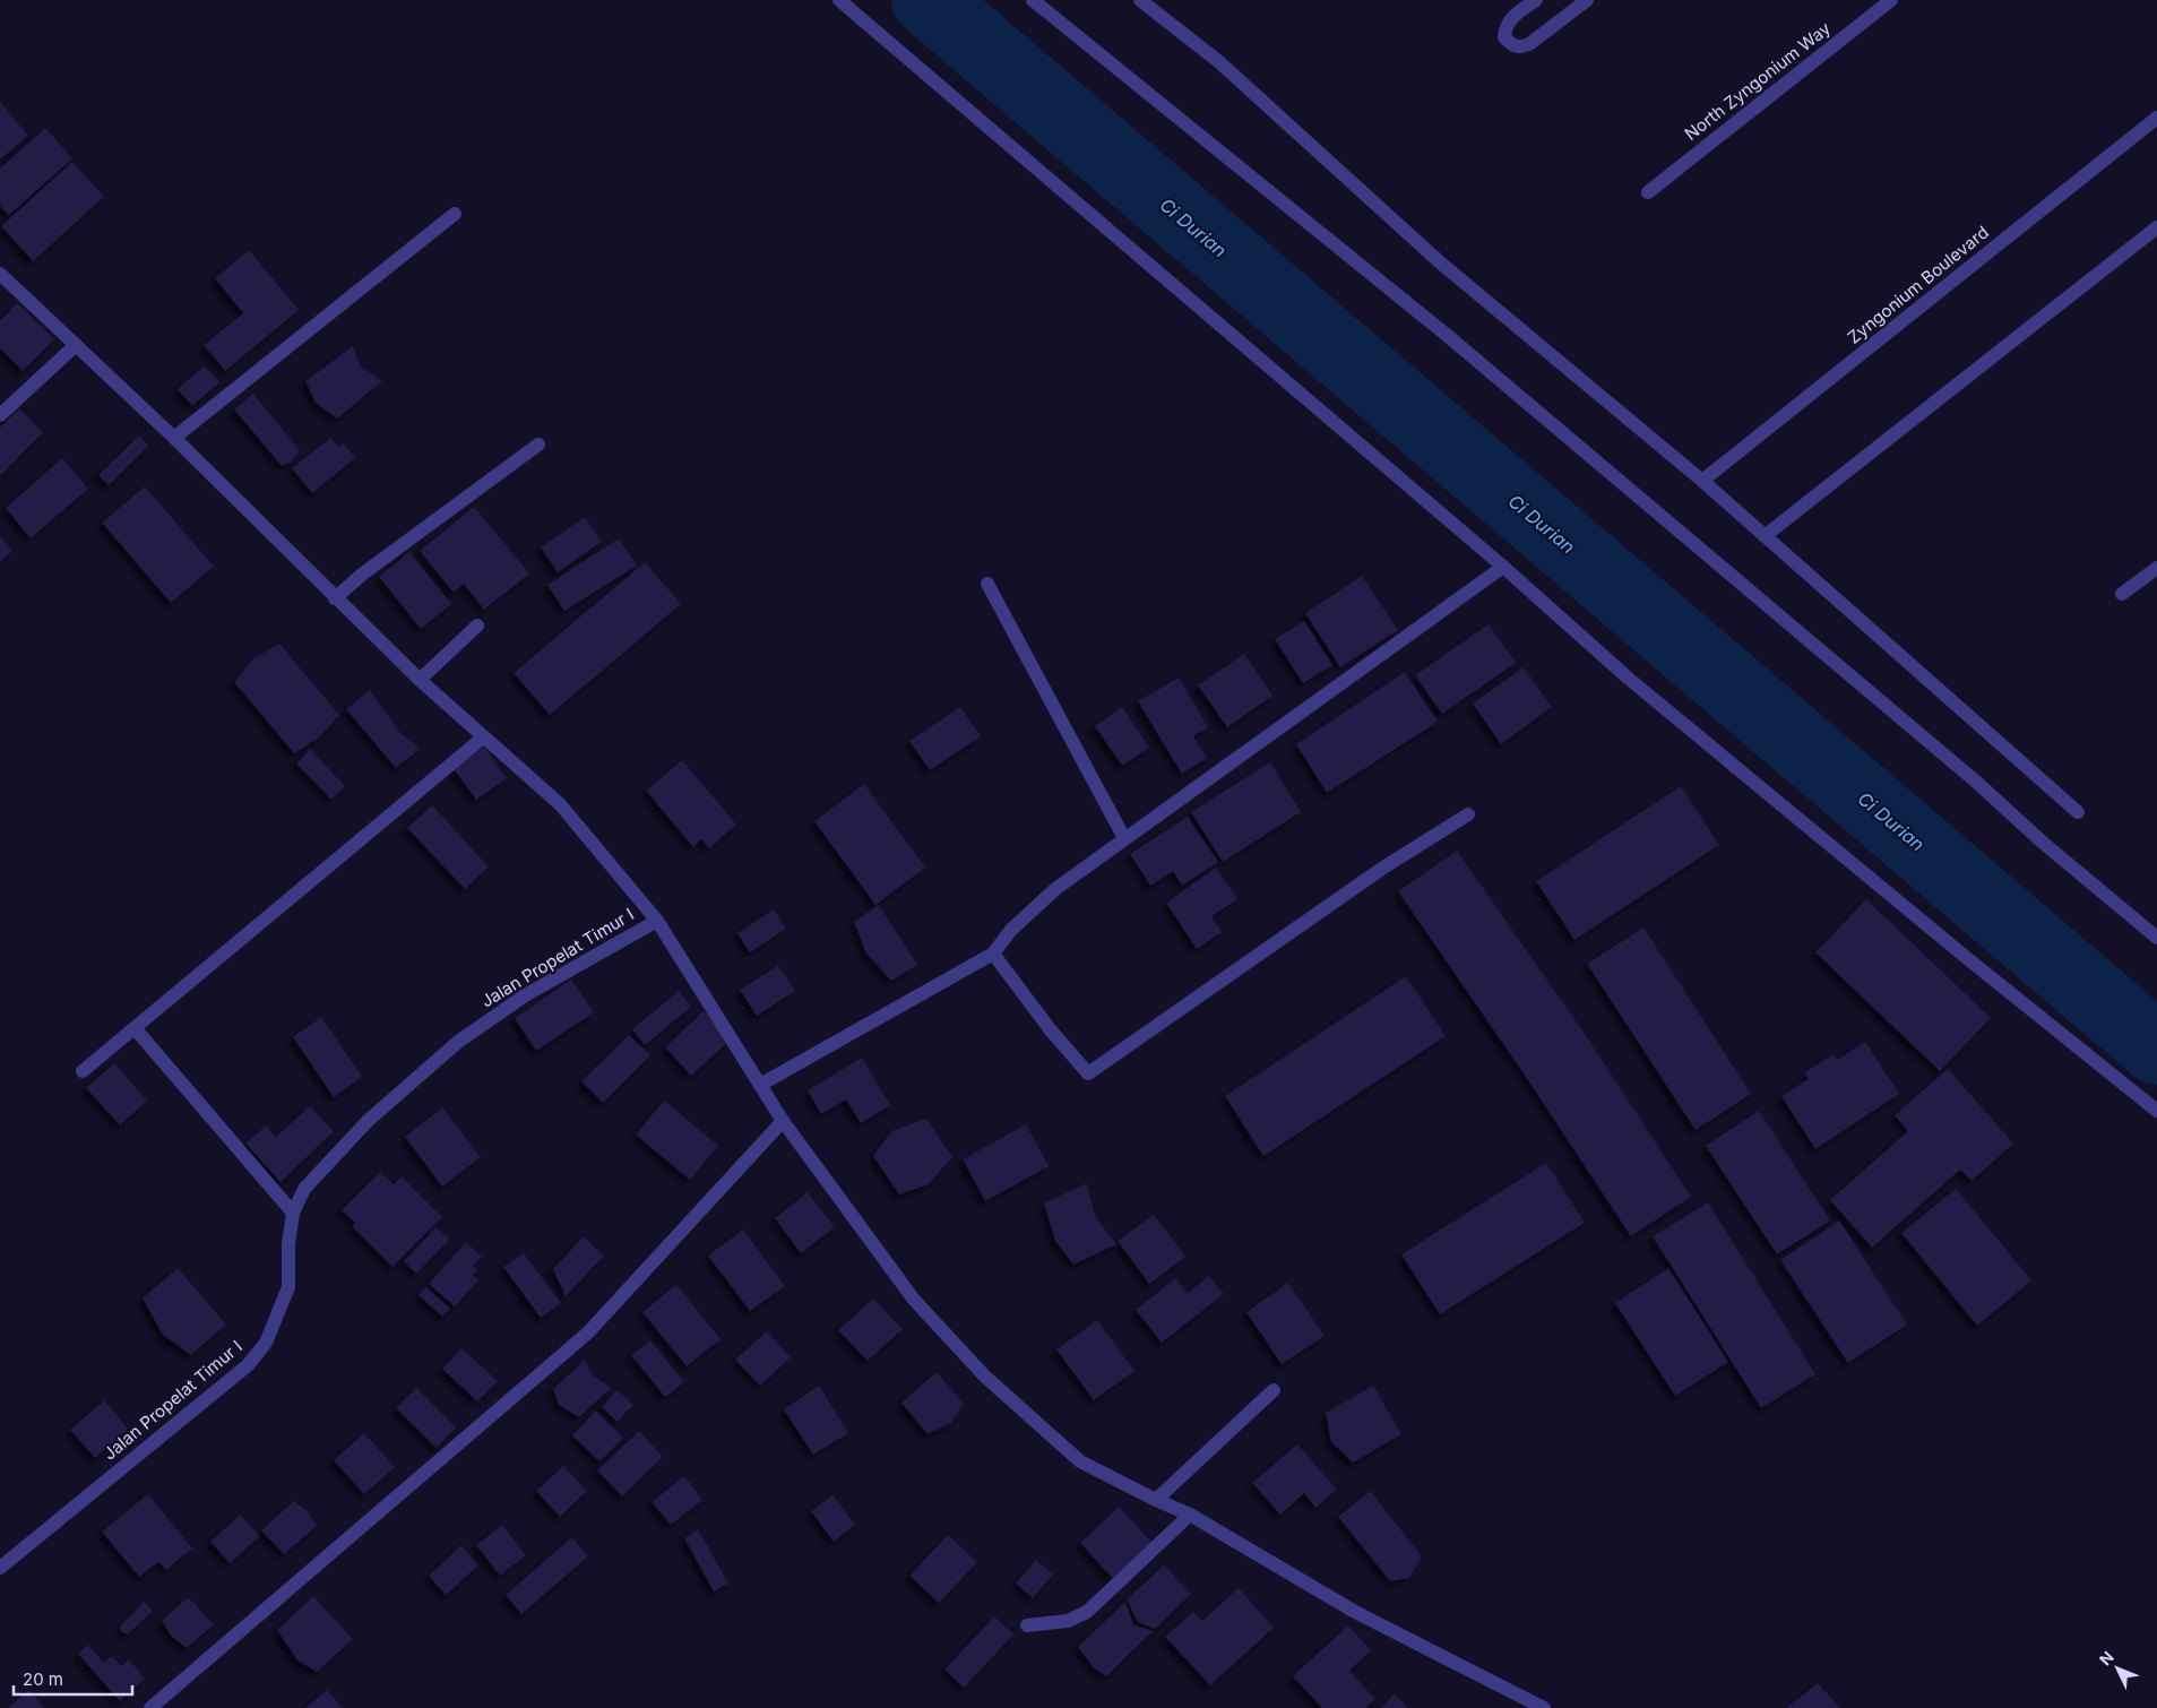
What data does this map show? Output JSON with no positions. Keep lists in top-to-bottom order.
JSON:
{
  "streets": {
    "street": ["North Zyngonium Way", "Zyngonium Boulevard", "Jalan Propelat Timur I"]
  },
  "water": ["Ci Durian"],
  "scale_bar": "20 m",
  "north": "top left"
}
